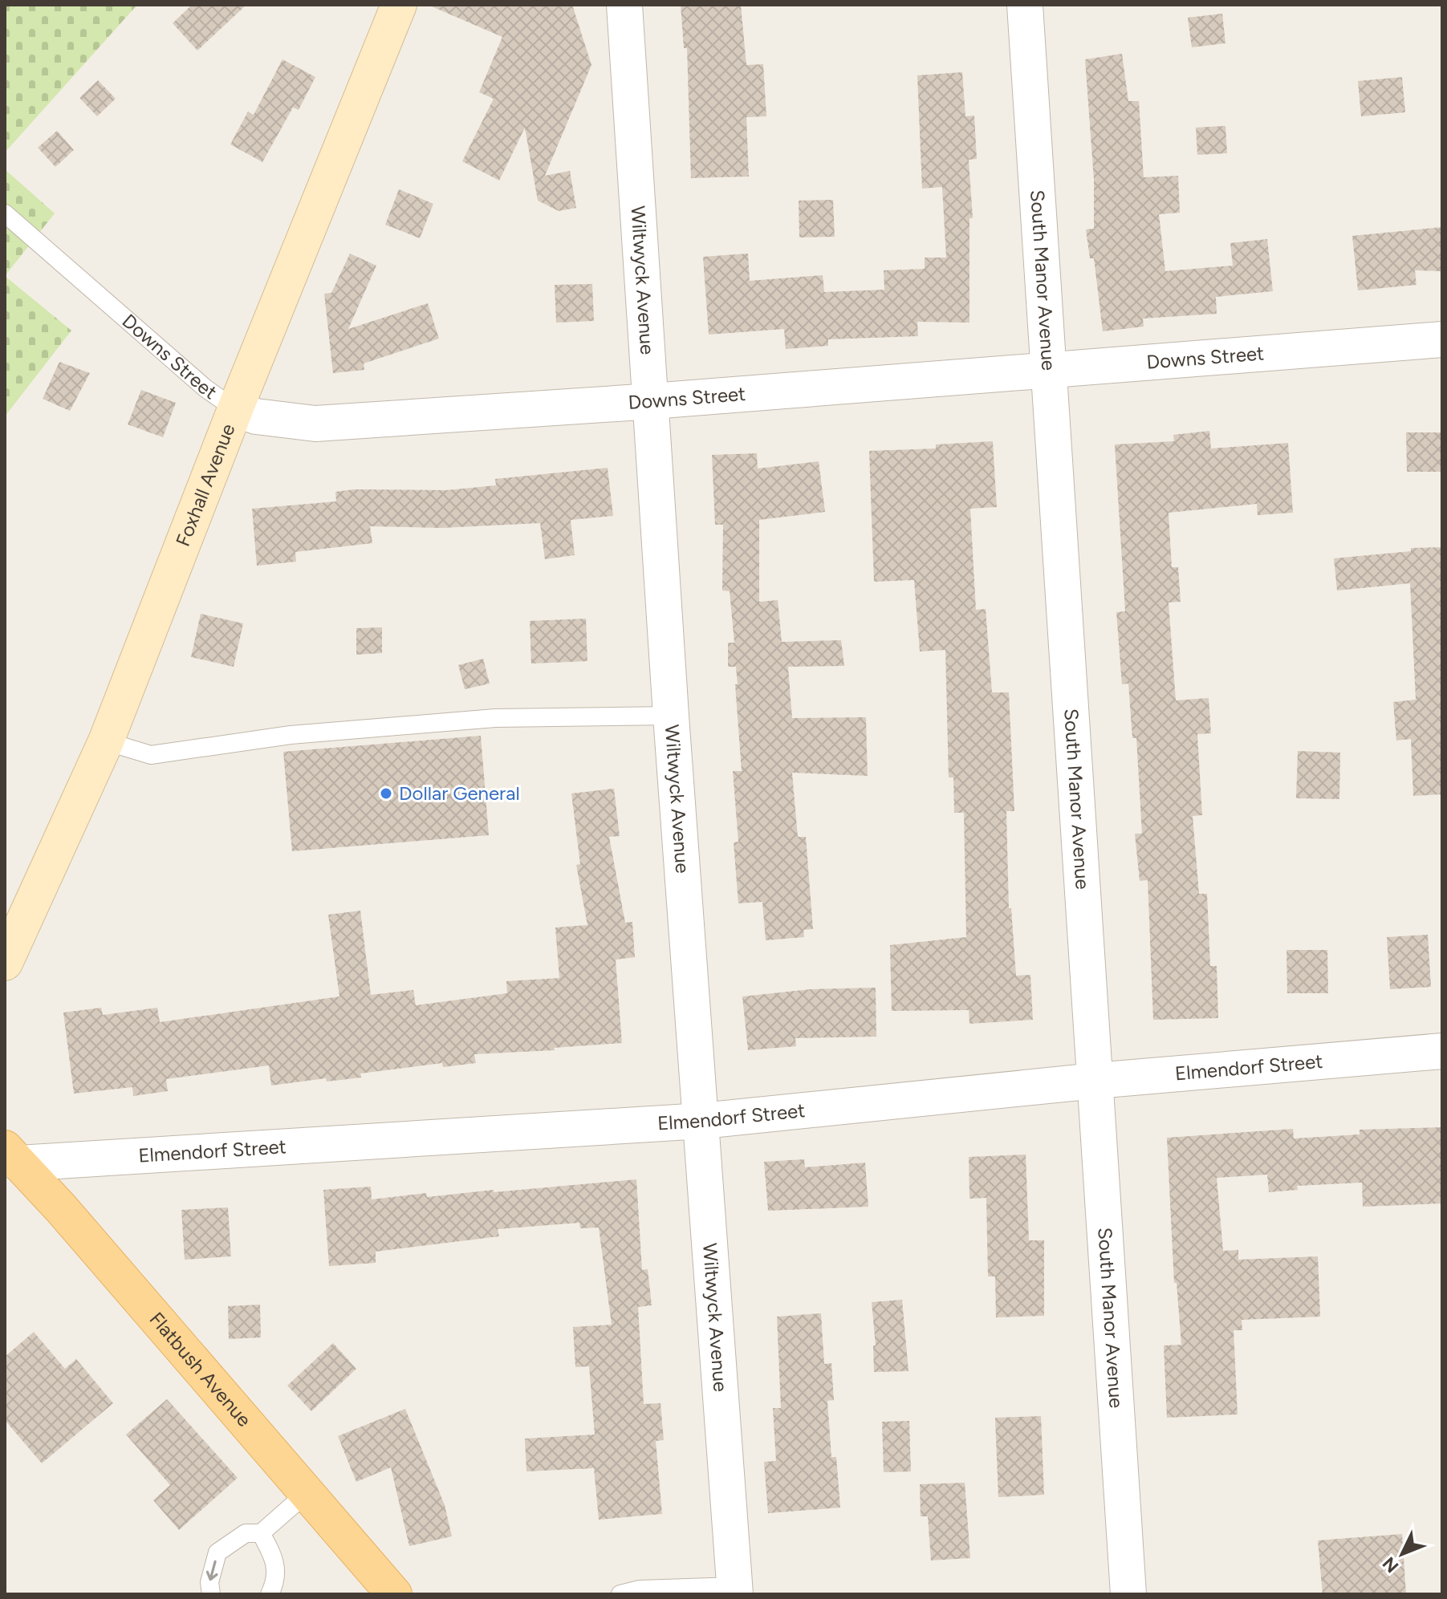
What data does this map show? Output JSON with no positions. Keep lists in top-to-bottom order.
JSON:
{
  "streets": {
    "main road": ["Flatbush Avenue"],
    "street": [
      "Wiltwyck Avenue",
      "South Manor Avenue",
      "Downs Street",
      "Foxhall Avenue",
      "Elmendorf Street"
    ]
  },
  "crossings": [
    ["Wiltwyck Avenue", "Downs Street"],
    ["Wiltwyck Avenue", "Elmendorf Street"],
    ["South Manor Avenue", "Downs Street"],
    ["South Manor Avenue", "Elmendorf Street"],
    ["Downs Street", "Foxhall Avenue"],
    ["Elmendorf Street", "Flatbush Avenue"]
  ],
  "places": ["Dollar General"],
  "north": "bottom left"
}
